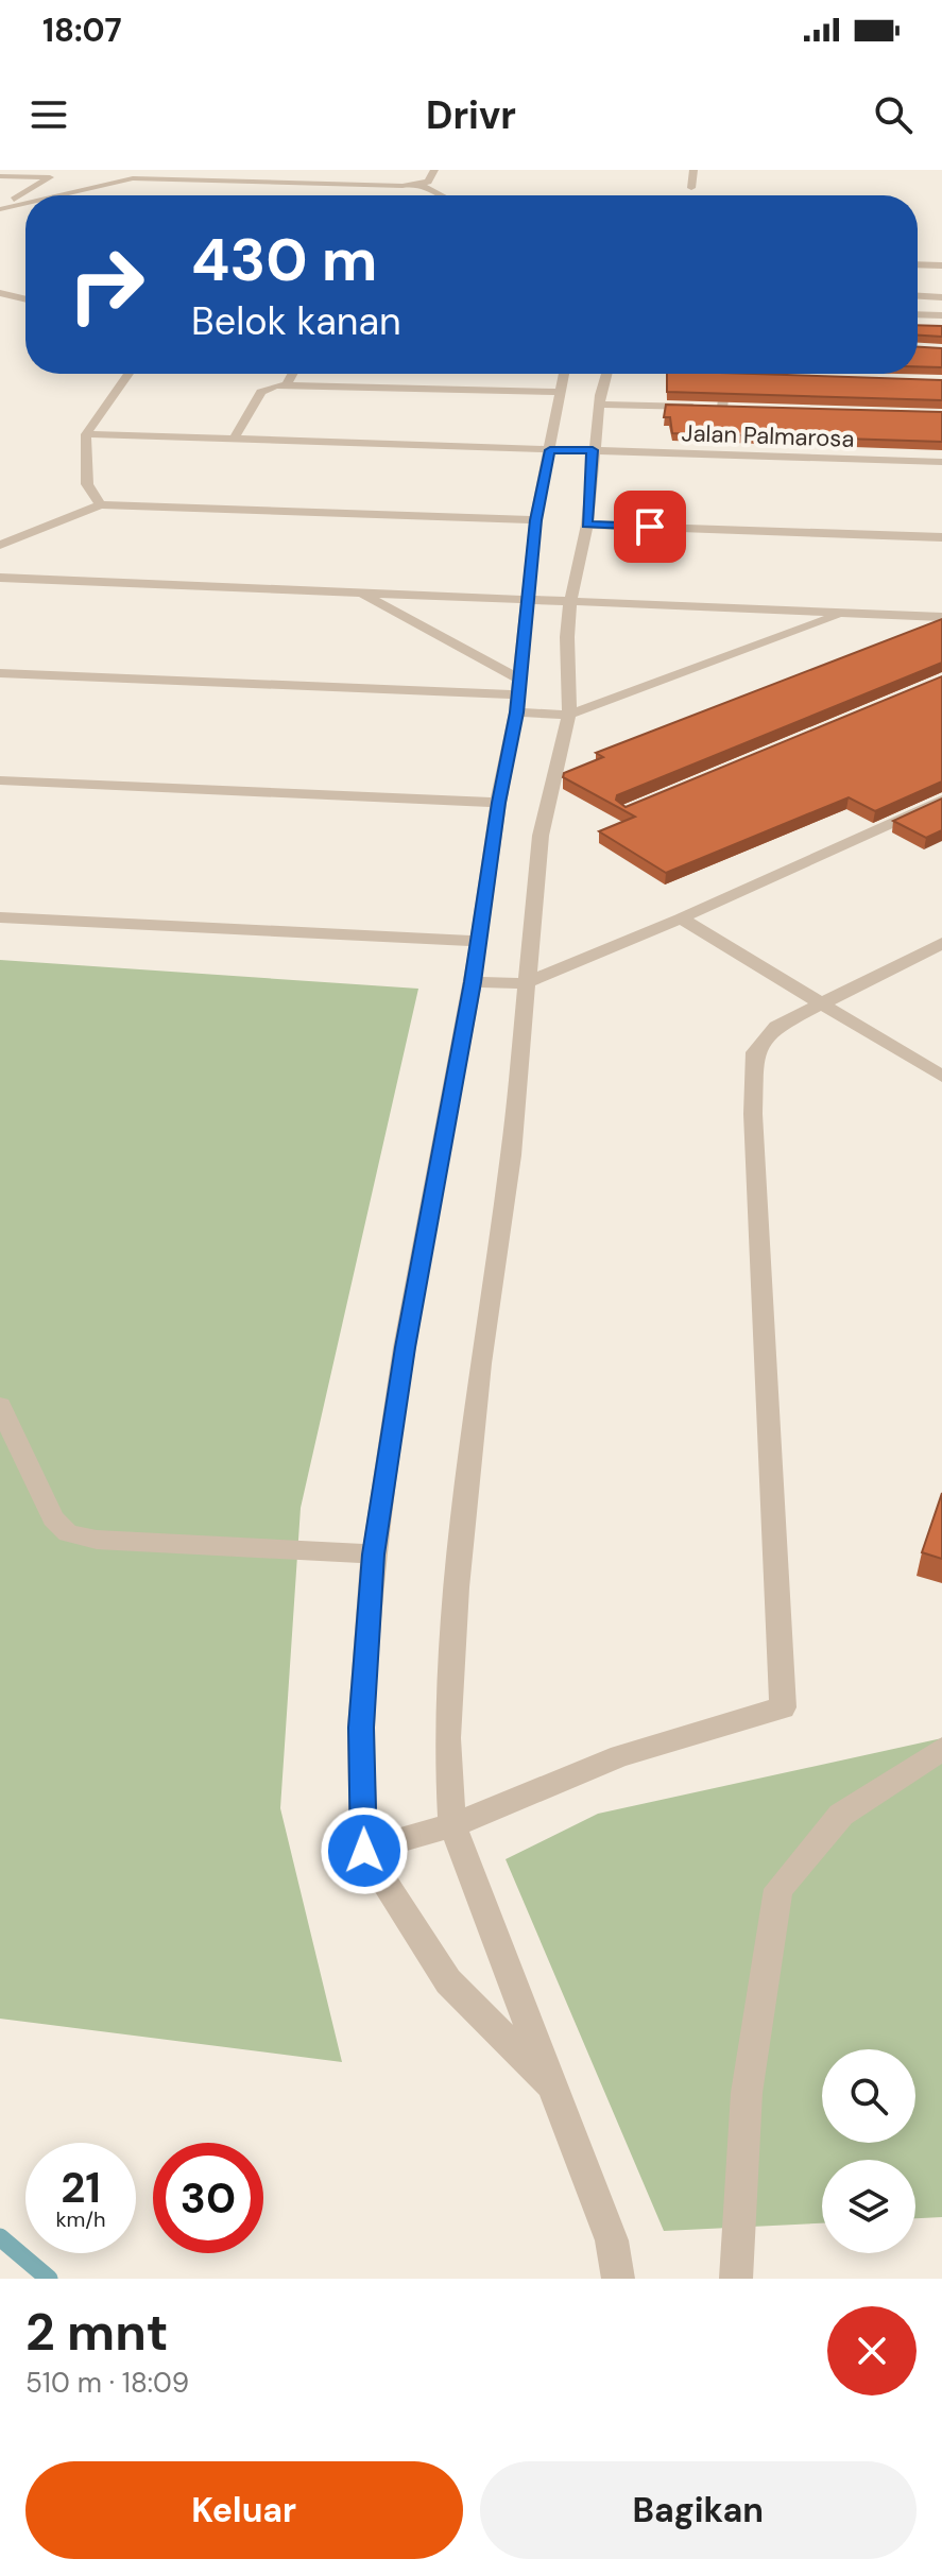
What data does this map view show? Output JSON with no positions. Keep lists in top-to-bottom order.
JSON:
{
  "streets": {
    "street": ["Jalan Palmarosa"]
  },
  "page": {
    "status": "18:07",
    "header": "Drivr",
    "turn": ["430 m", "Belok kanan"],
    "speed": "21 km/h",
    "limit": "30",
    "heading": ["2 mnt", "510 m · 18:09"],
    "buttons": ["Keluar", "Bagikan"]
  }
}
